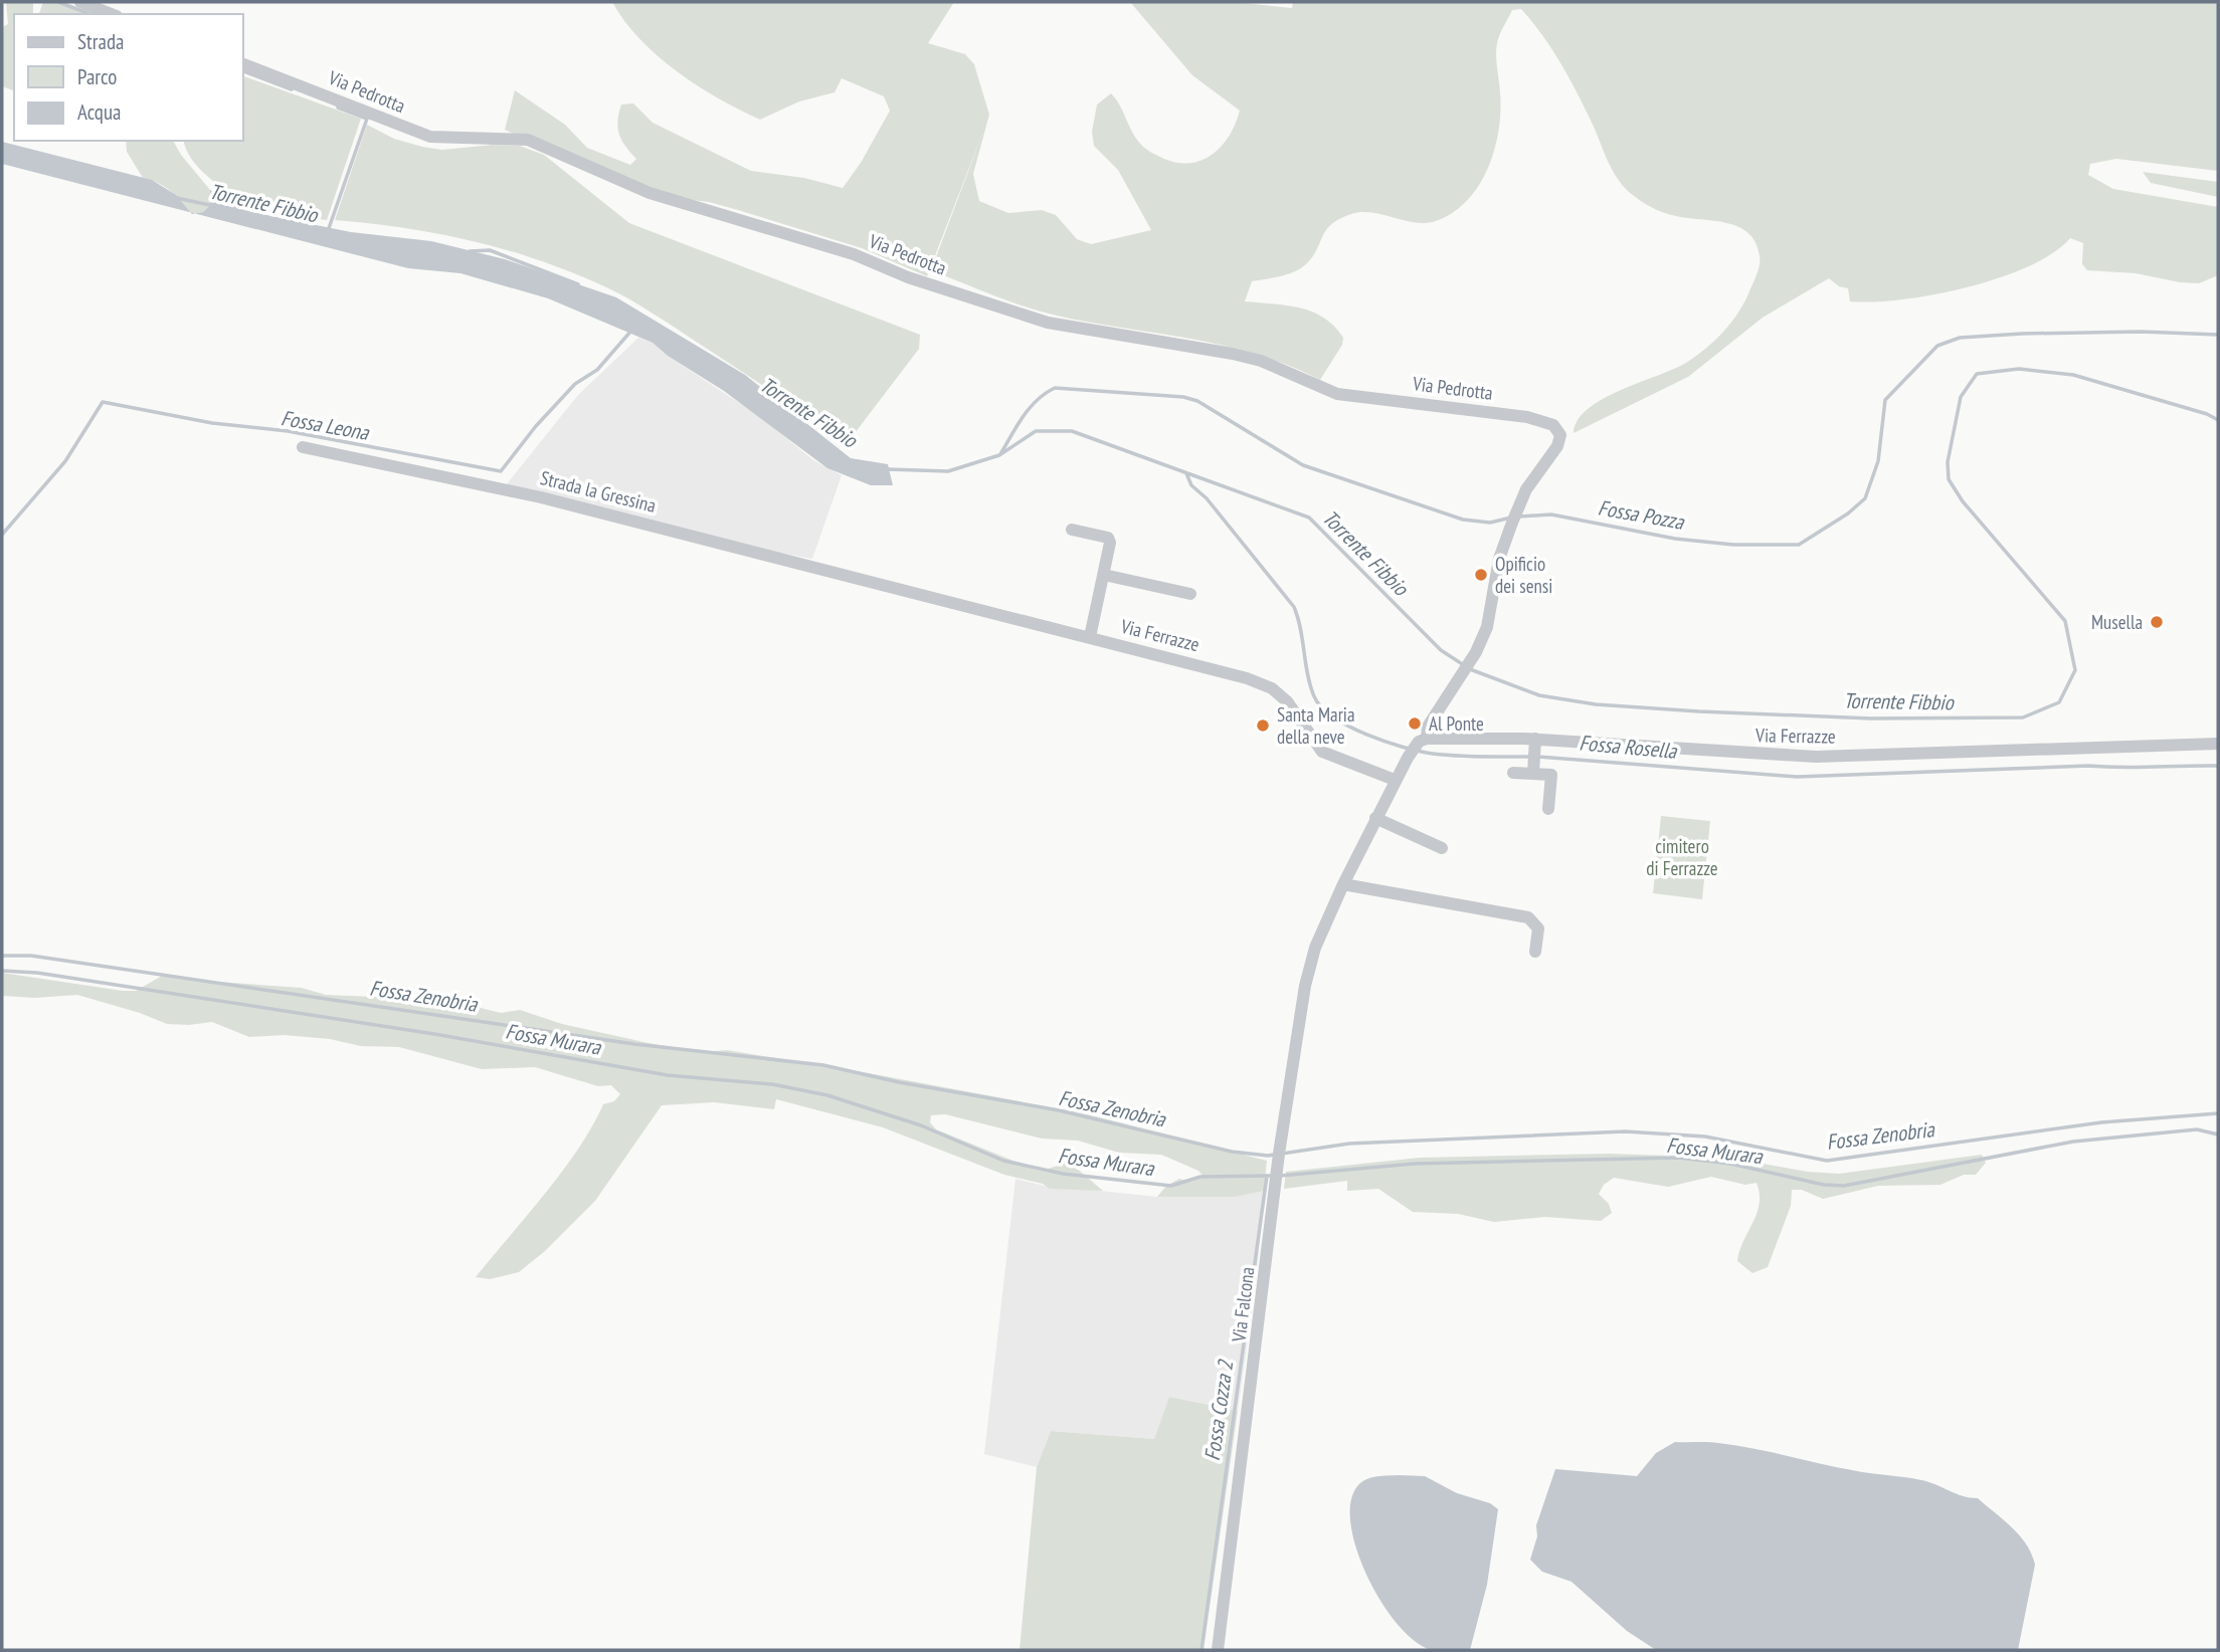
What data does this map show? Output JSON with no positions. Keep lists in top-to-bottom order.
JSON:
{
  "streets": {
    "street": [
      "Via Pedrotta",
      "Strada la Gressina",
      "Via Ferrazze",
      "Via Falcona"
    ]
  },
  "crossings": [
    ["Via Pedrotta", "Via Ferrazze"],
    ["Strada la Gressina", "Via Ferrazze"]
  ],
  "water": [
    "Torrente Fibbio",
    "Fossa Leona",
    "Fossa Pozza",
    "Fossa Rosella",
    "Fossa Zenobria",
    "Fossa Murara",
    "Fossa Cozza 2"
  ],
  "parks": ["cimitero di Ferrazze"],
  "places": [
    "Opificio dei sensi",
    "Musella",
    "Al Ponte",
    "Santa Maria della neve"
  ],
  "legend": ["Strada", "Parco", "Acqua"]
}
